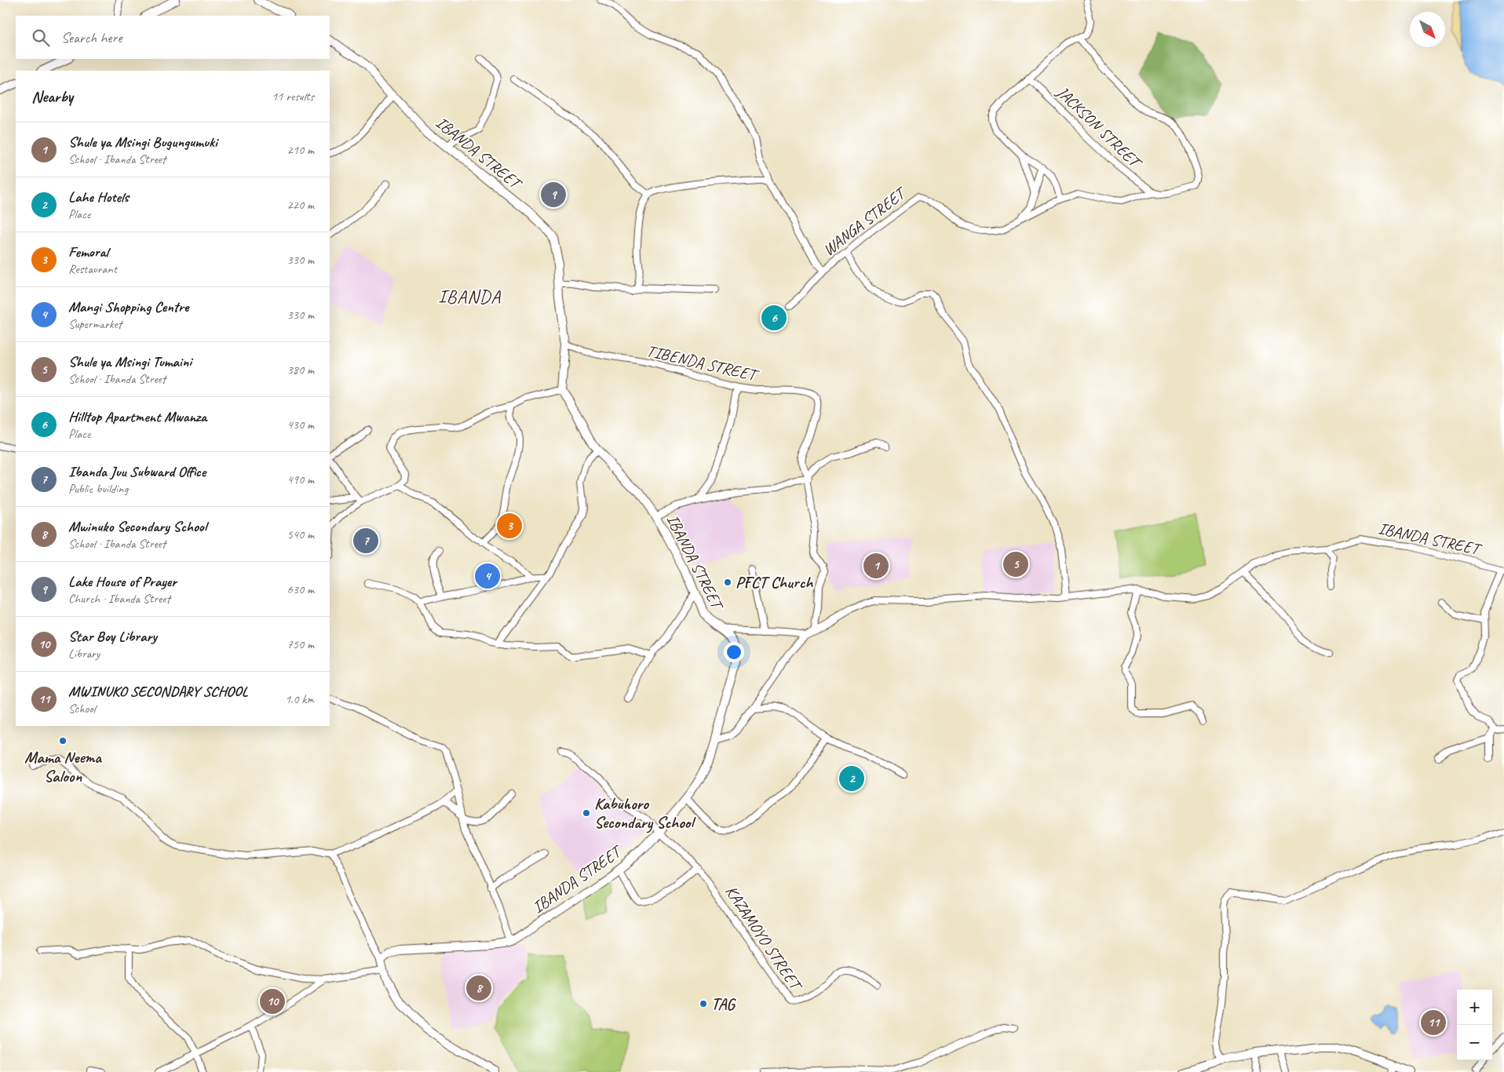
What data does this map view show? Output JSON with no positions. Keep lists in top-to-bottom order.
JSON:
{
  "streets": {
    "street": [
      "JACKSON STREET",
      "IBANDA STREET",
      "WANGA STREET",
      "TIBENDA STREET",
      "KAZAMOYO STREET"
    ]
  },
  "crossings": [
    ["JACKSON STREET", "WANGA STREET"],
    ["IBANDA STREET", "TIBENDA STREET"],
    ["IBANDA STREET", "KAZAMOYO STREET"]
  ],
  "districts": ["IBANDA"],
  "places": [
    "PFCT Church",
    "Mama Neema Saloon",
    "Kabuhoro Secondary School",
    "TAG"
  ],
  "north": "bottom right",
  "page": {
    "search": "Search here",
    "heading": ["Nearby", "11 results"],
    "list": [
      {
        "mark": "1",
        "name": "Shule ya Msingi Bugungumuki",
        "note": "School · Ibanda Street",
        "value": "210 m"
      },
      {
        "mark": "2",
        "name": "Lahe Hotels",
        "note": "Place",
        "value": "220 m"
      },
      {
        "mark": "3",
        "name": "Femoral",
        "note": "Restaurant",
        "value": "330 m"
      },
      {
        "mark": "4",
        "name": "Mangi Shopping Centre",
        "note": "Supermarket",
        "value": "330 m"
      },
      {
        "mark": "5",
        "name": "Shule ya Msingi Tumaini",
        "note": "School · Ibanda Street",
        "value": "380 m"
      },
      {
        "mark": "6",
        "name": "Hilltop Apartment Mwanza",
        "note": "Place",
        "value": "430 m"
      },
      {
        "mark": "7",
        "name": "Ibanda Juu Subward Office",
        "note": "Public building",
        "value": "490 m"
      },
      {
        "mark": "8",
        "name": "Mwinuko Secondary School",
        "note": "School · Ibanda Street",
        "value": "540 m"
      },
      {
        "mark": "9",
        "name": "Lake House of Prayer",
        "note": "Church · Ibanda Street",
        "value": "630 m"
      },
      {
        "mark": "10",
        "name": "Star Boy Library",
        "note": "Library",
        "value": "750 m"
      },
      {
        "mark": "11",
        "name": "MWINUKO SECONDARY SCHOOL",
        "note": "School",
        "value": "1.0 km"
      }
    ],
    "pins": [
      "9",
      "6",
      "3",
      "7",
      "5",
      "1",
      "4",
      "2",
      "8",
      "10",
      "11"
    ],
    "map_buttons": ["+", "−"]
  }
}
